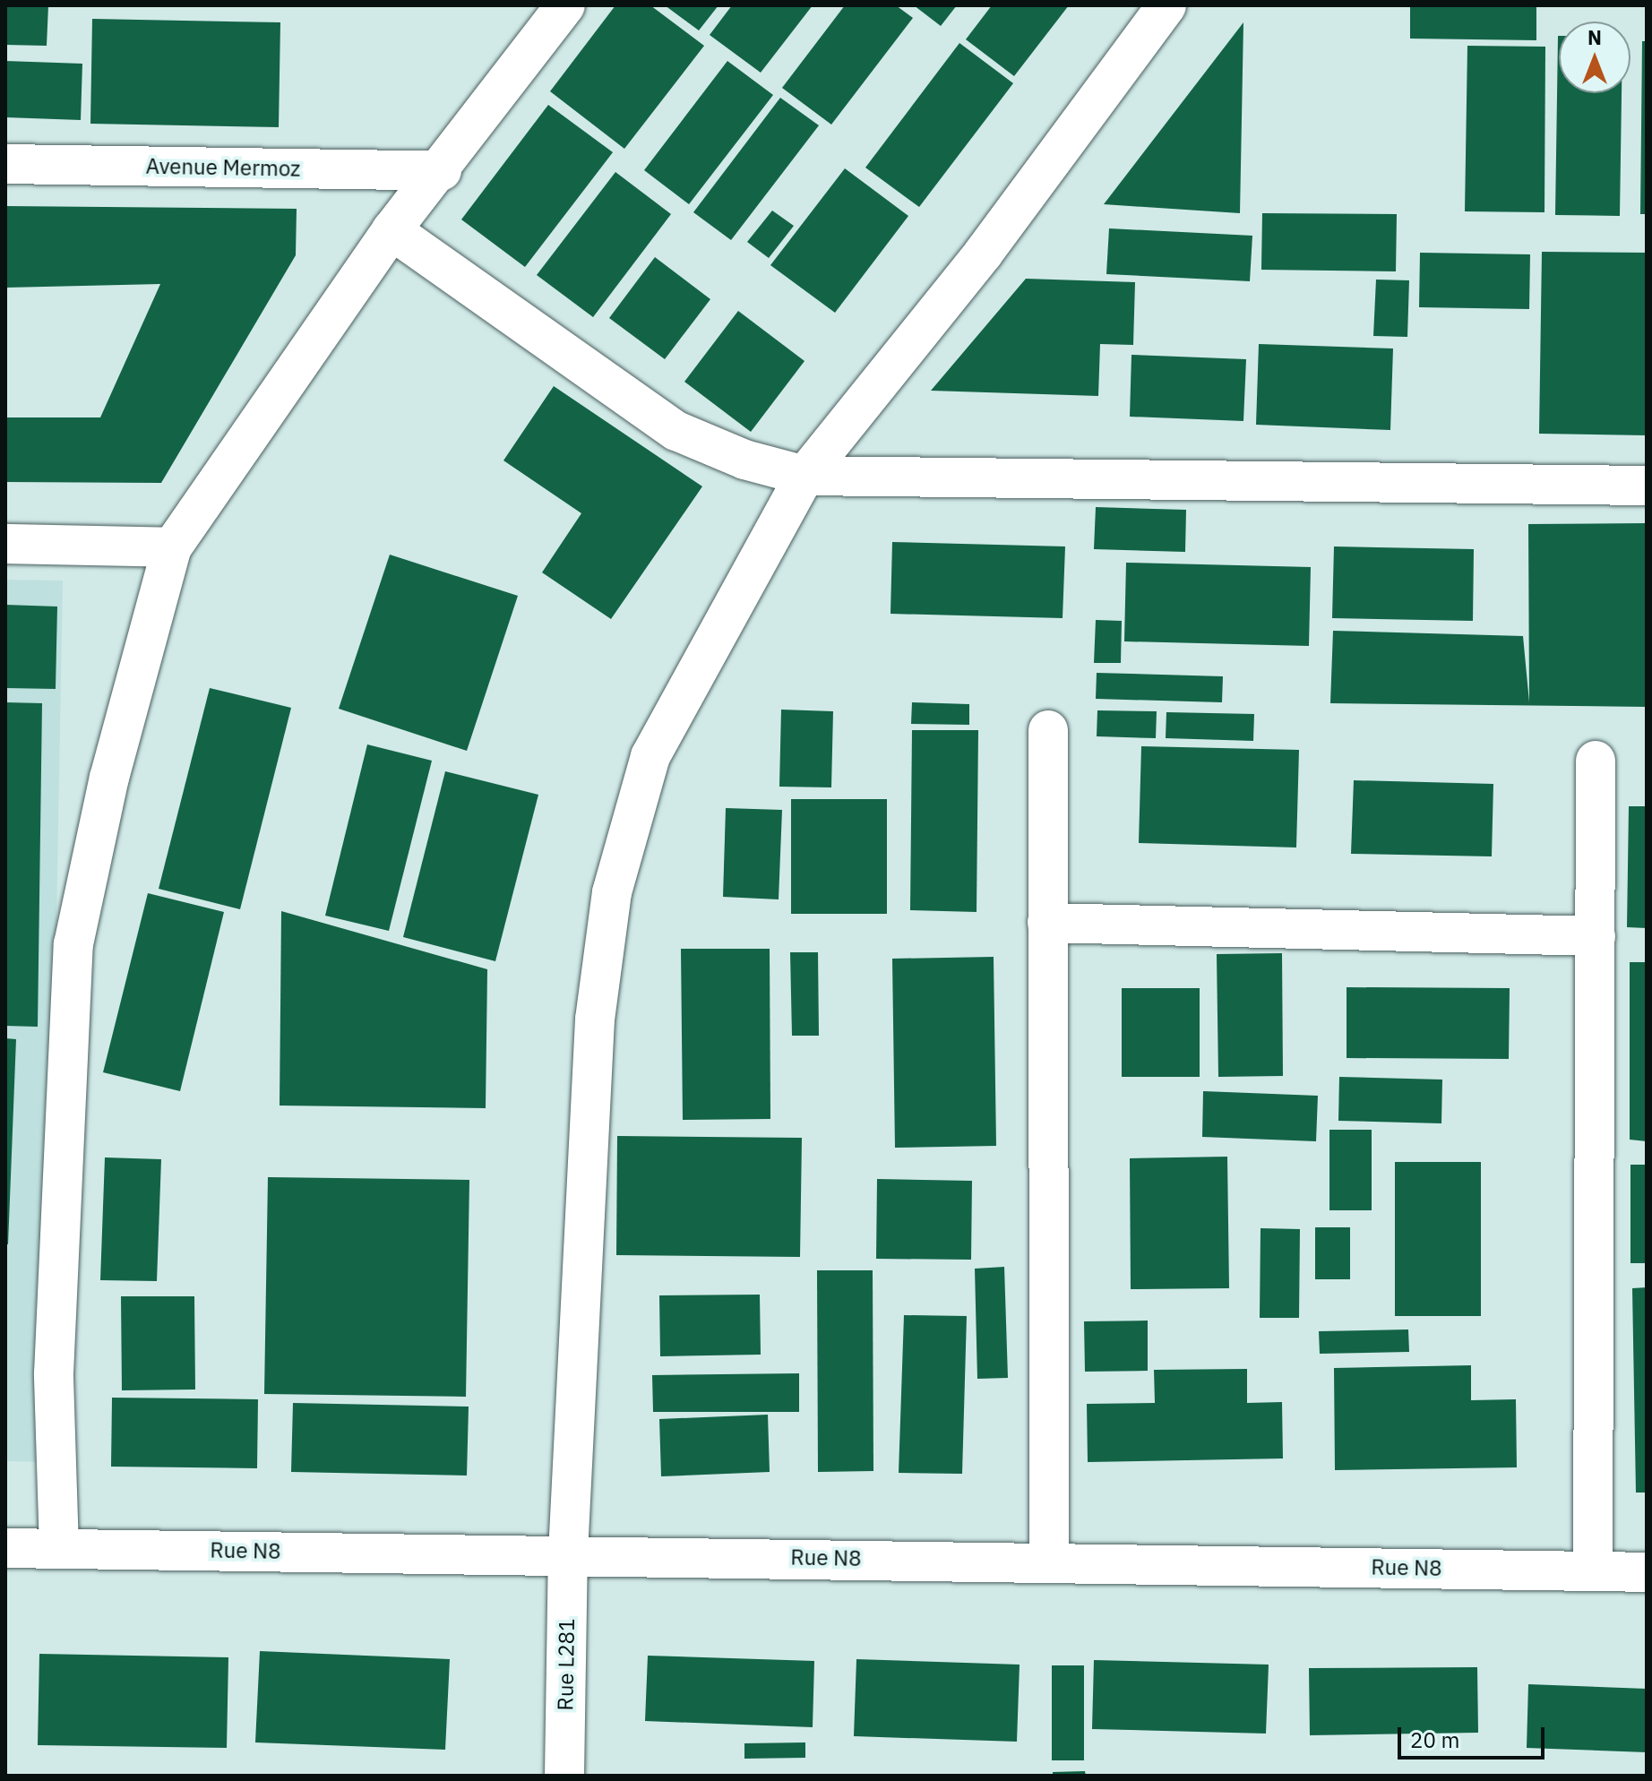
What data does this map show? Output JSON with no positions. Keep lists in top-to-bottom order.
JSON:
{
  "streets": {
    "street": ["Avenue Mermoz", "Rue N8", "Rue L281"]
  },
  "crossings": [
    ["Rue N8", "Rue L281"]
  ],
  "scale_bar": "20 m",
  "north": "top"
}
